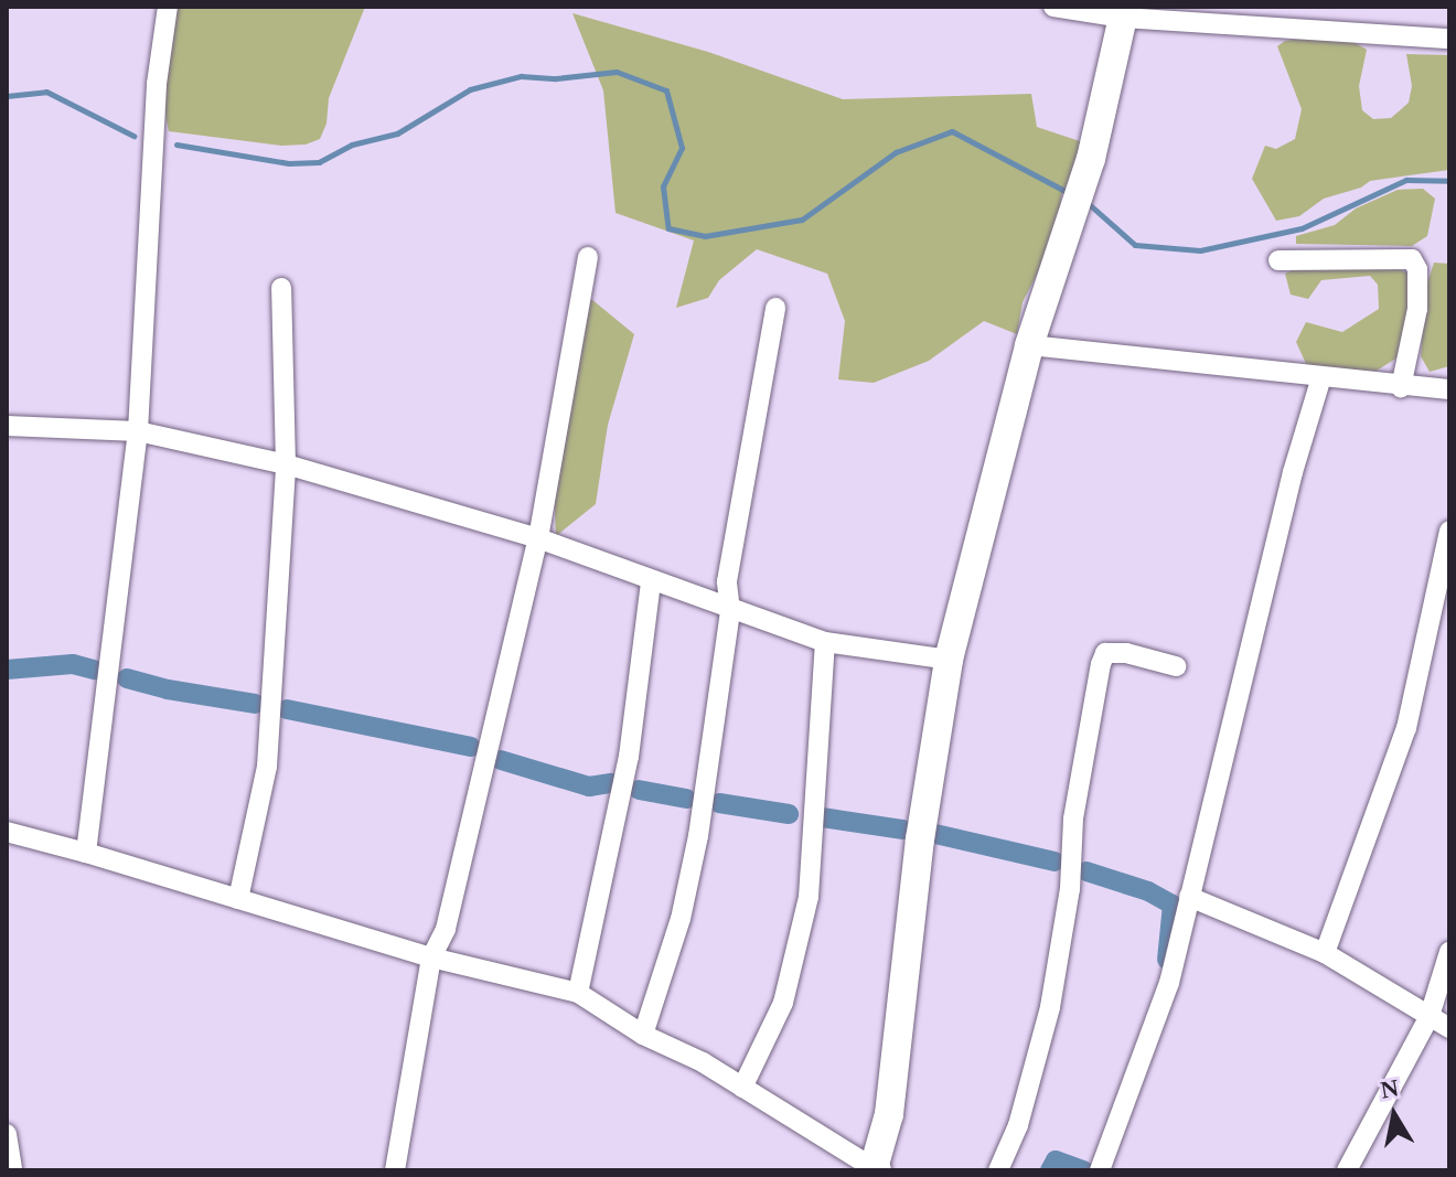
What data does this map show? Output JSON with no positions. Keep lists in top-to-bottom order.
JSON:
{
  "north": "top"
}
